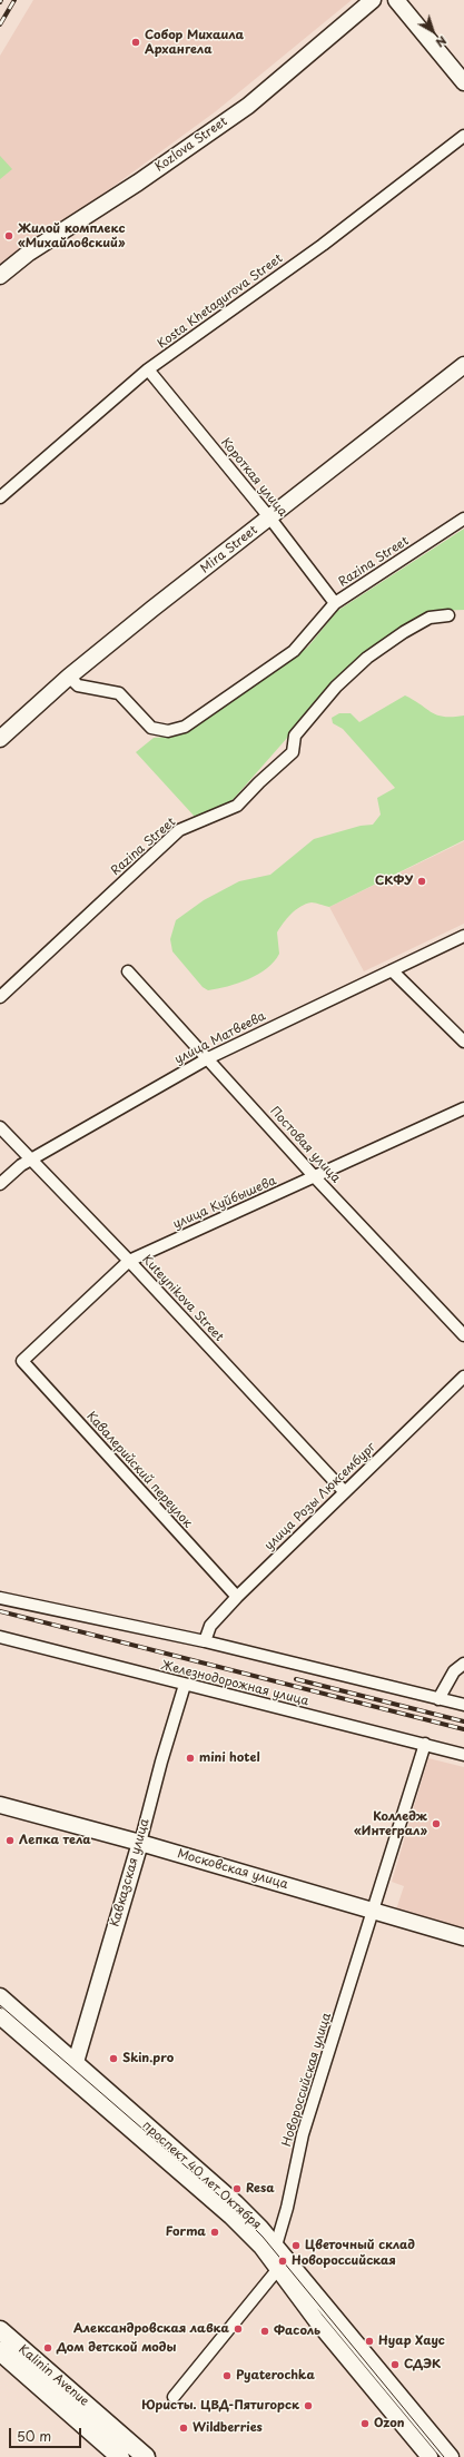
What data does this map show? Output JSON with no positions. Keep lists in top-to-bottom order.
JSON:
{
  "streets": {
    "main road": ["Kalinin Avenue"],
    "street": [
      "Kozlova Street",
      "Kosta Khetagurova Street",
      "Короткая улица",
      "Mira Street",
      "Razina Street",
      "улица Матвеева",
      "Постовая улица",
      "улица Куйбышева",
      "Kuteynikova Street",
      "Кавалерийский переулок",
      "улица Розы Люксембург",
      "Железнодорожная улица",
      "Московская улица",
      "Кавказская улица",
      "Новороссийская улица",
      "проспект 40 лет Октября"
    ]
  },
  "crossings": [
    ["Kosta Khetagurova Street", "Короткая улица"],
    ["Короткая улица", "Mira Street"],
    ["Короткая улица", "Razina Street"],
    ["Mira Street", "Razina Street"],
    ["улица Матвеева", "Постовая улица"],
    ["улица Матвеева", "Kuteynikova Street"],
    ["Постовая улица", "улица Куйбышева"],
    ["улица Куйбышева", "Kuteynikova Street"],
    ["улица Куйбышева", "Кавалерийский переулок"],
    ["Kuteynikova Street", "улица Розы Люксембург"],
    ["Кавалерийский переулок", "улица Розы Люксембург"],
    ["Железнодорожная улица", "Кавказская улица"],
    ["Железнодорожная улица", "Новороссийская улица"],
    ["Московская улица", "Кавказская улица"],
    ["Московская улица", "Новороссийская улица"],
    ["Кавказская улица", "проспект 40 лет Октября"],
    ["Новороссийская улица", "проспект 40 лет Октября"]
  ],
  "places": [
    "Собор Михаила Архангела",
    "Жилой комплекс «Михайловский»",
    "СКФУ",
    "mini hotel",
    "Колледж «Интеграл»",
    "Лепка тела",
    "Skin.pro",
    "Resa",
    "Forma",
    "Цветочный склад",
    "Новороссийская",
    "Александровская лавка",
    "Фасоль",
    "Нуар Хаус",
    "Дом детской моды",
    "СДЭК",
    "Pyaterochka",
    "Юристы. ЦВД-Пятигорск",
    "Ozon",
    "Wildberries"
  ],
  "scale_bar": "50 m",
  "north": "bottom right"
}
